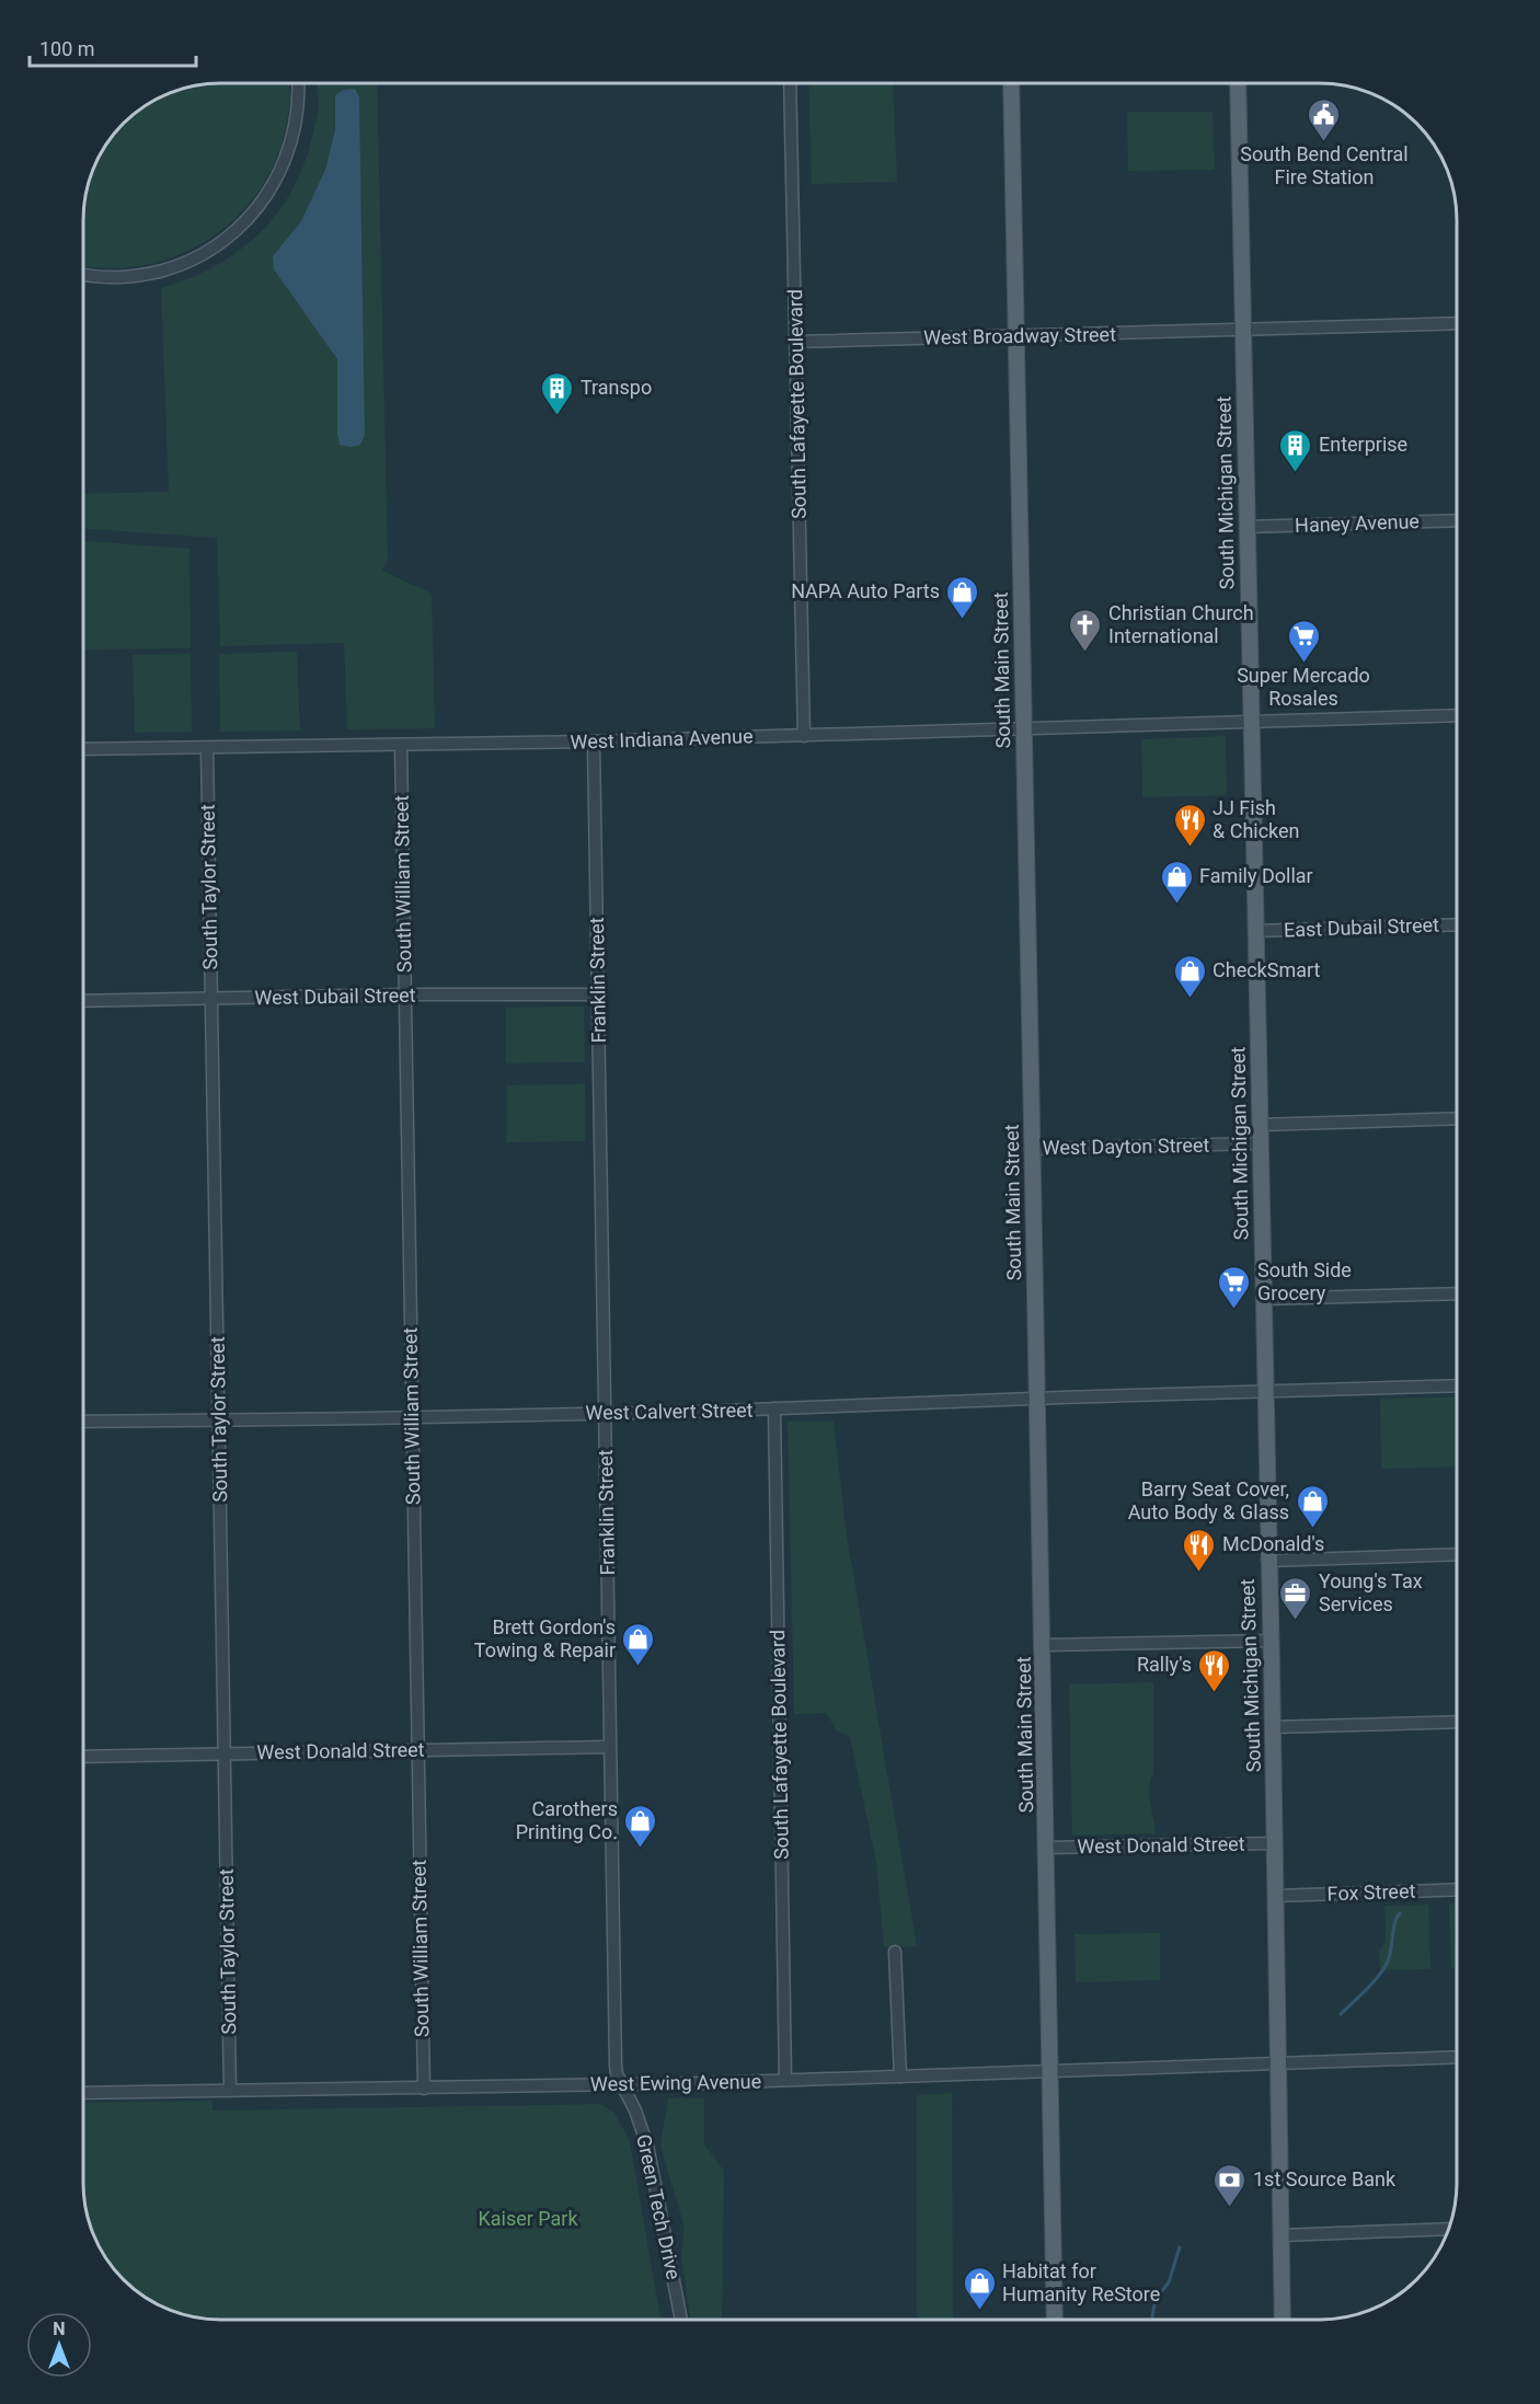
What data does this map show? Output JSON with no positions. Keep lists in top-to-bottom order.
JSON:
{
  "streets": {
    "main road": ["South Michigan Street", "South Main Street"],
    "street": [
      "West Broadway Street",
      "South Lafayette Boulevard",
      "Haney Avenue",
      "West Indiana Avenue",
      "South William Street",
      "South Taylor Street",
      "East Dubail Street",
      "Franklin Street",
      "West Dubail Street",
      "West Dayton Street",
      "West Calvert Street",
      "West Donald Street",
      "Fox Street",
      "West Ewing Avenue",
      "Green Tech Drive"
    ]
  },
  "crossings": [
    ["West Broadway Street", "South Lafayette Boulevard"],
    ["West Broadway Street", "South Michigan Street"],
    ["West Broadway Street", "South Main Street"],
    ["South Lafayette Boulevard", "West Indiana Avenue"],
    ["South Lafayette Boulevard", "West Calvert Street"],
    ["South Lafayette Boulevard", "West Ewing Avenue"],
    ["South Michigan Street", "Haney Avenue"],
    ["South Michigan Street", "West Indiana Avenue"],
    ["South Michigan Street", "East Dubail Street"],
    ["South Michigan Street", "West Dayton Street"],
    ["South Michigan Street", "West Calvert Street"],
    ["South Michigan Street", "West Donald Street"],
    ["South Michigan Street", "Fox Street"],
    ["South Michigan Street", "West Ewing Avenue"],
    ["South Main Street", "West Indiana Avenue"],
    ["South Main Street", "West Dayton Street"],
    ["South Main Street", "West Calvert Street"],
    ["South Main Street", "West Donald Street"],
    ["South Main Street", "West Ewing Avenue"],
    ["West Indiana Avenue", "South William Street"],
    ["West Indiana Avenue", "South Taylor Street"],
    ["West Indiana Avenue", "Franklin Street"],
    ["South William Street", "West Dubail Street"],
    ["South William Street", "West Calvert Street"],
    ["South William Street", "West Donald Street"],
    ["South William Street", "West Ewing Avenue"],
    ["South Taylor Street", "West Dubail Street"],
    ["South Taylor Street", "West Calvert Street"],
    ["South Taylor Street", "West Donald Street"],
    ["South Taylor Street", "West Ewing Avenue"],
    ["Franklin Street", "West Dubail Street"],
    ["Franklin Street", "West Calvert Street"],
    ["Franklin Street", "West Donald Street"],
    ["Franklin Street", "West Ewing Avenue"],
    ["Franklin Street", "Green Tech Drive"],
    ["West Ewing Avenue", "Green Tech Drive"]
  ],
  "parks": ["Kaiser Park"],
  "places": {
    "public building": ["South Bend Central Fire Station"],
    "building": ["Transpo", "Enterprise"],
    "shop": [
      "NAPA Auto Parts",
      "Family Dollar",
      "CheckSmart",
      "Barry Seat Cover, Auto Body & Glass",
      "Brett Gordon's Towing & Repair",
      "Carothers Printing Co.",
      "Habitat for Humanity ReStore"
    ],
    "church": ["Christian Church International"],
    "supermarket": ["Super Mercado Rosales", "South Side Grocery"],
    "restaurant": ["JJ Fish & Chicken", "McDonald's", "Rally's"],
    "office": ["Young's Tax Services"],
    "bank": ["1st Source Bank"]
  },
  "scale_bar": "100 m",
  "north": "top"
}
